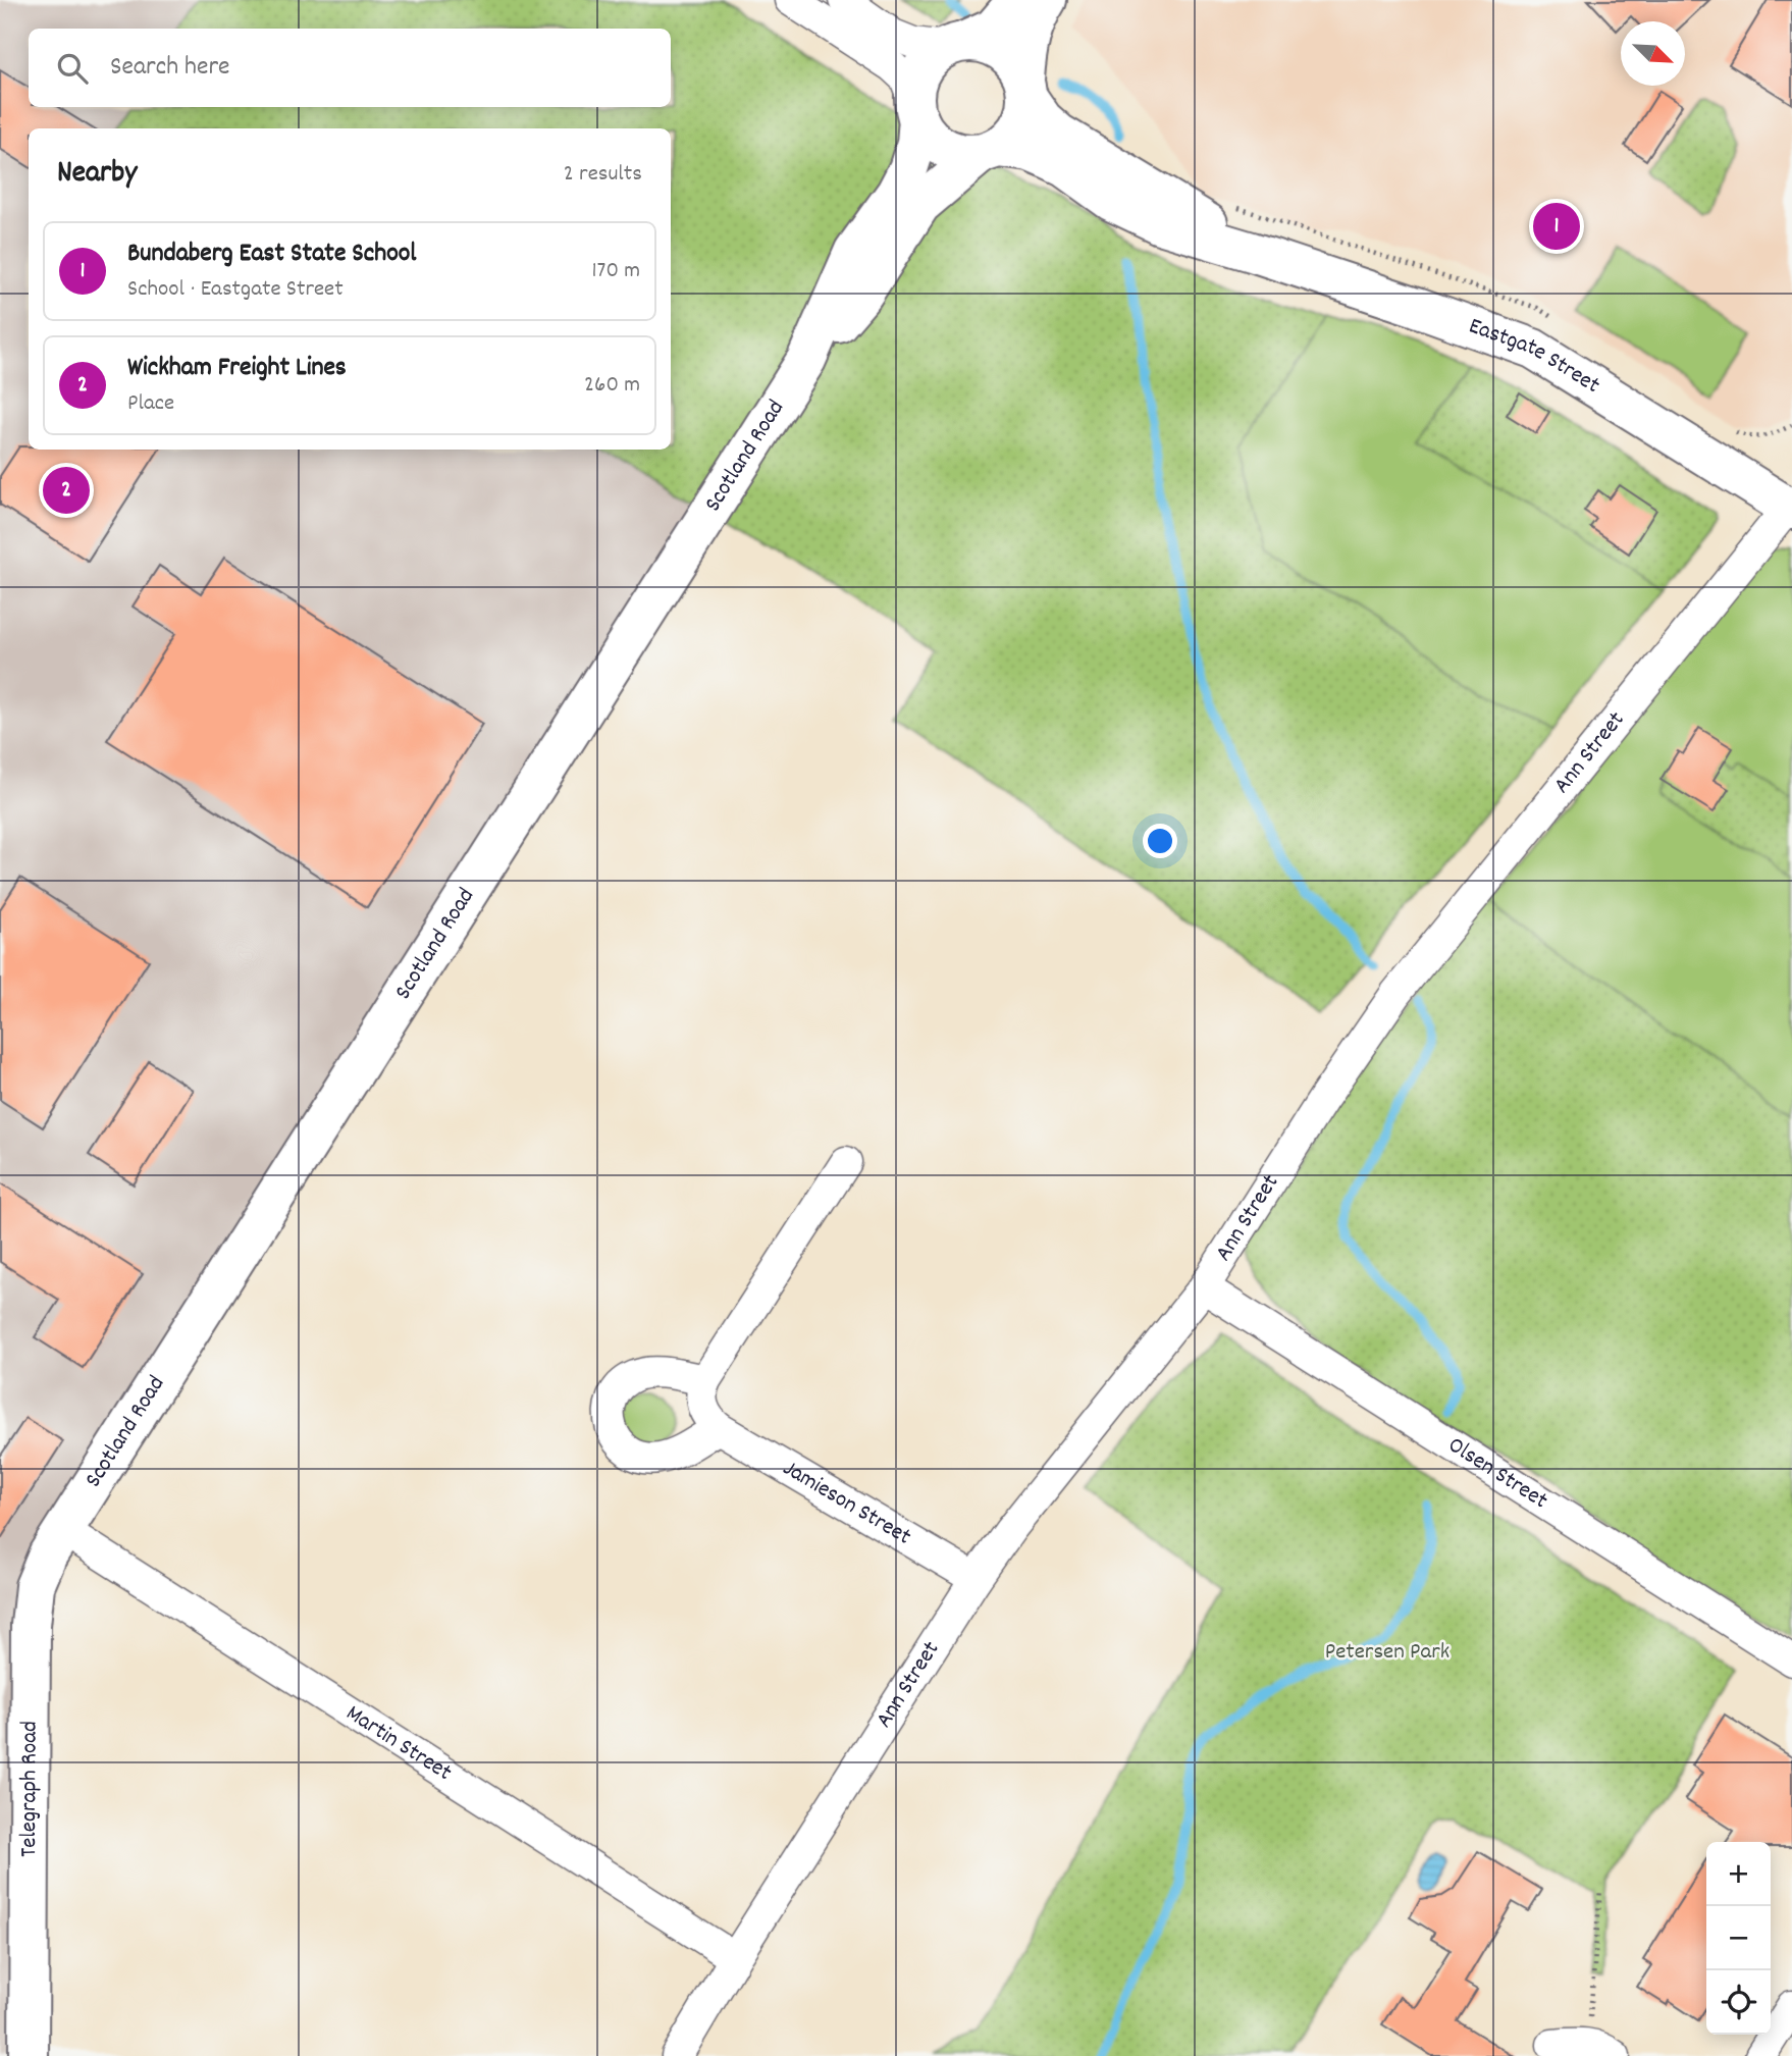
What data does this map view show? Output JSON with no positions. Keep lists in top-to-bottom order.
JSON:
{
  "streets": {
    "street": [
      "Eastgate Street",
      "Scotland Road",
      "Ann Street",
      "Olsen Street",
      "Jamieson Street",
      "Martin Street",
      "Telegraph Road"
    ]
  },
  "crossings": [
    ["Eastgate Street", "Scotland Road"],
    ["Eastgate Street", "Ann Street"],
    ["Scotland Road", "Martin Street"],
    ["Scotland Road", "Telegraph Road"],
    ["Ann Street", "Olsen Street"],
    ["Ann Street", "Jamieson Street"],
    ["Ann Street", "Martin Street"],
    ["Martin Street", "Telegraph Road"]
  ],
  "parks": ["Petersen Park"],
  "north": "bottom right",
  "page": {
    "search": "Search here",
    "heading": ["Nearby", "2 results"],
    "pins": ["1", "2"],
    "list": [
      {
        "mark": "1",
        "name": "Bundaberg East State School",
        "note": "School · Eastgate Street",
        "value": "170 m"
      },
      {
        "mark": "2",
        "name": "Wickham Freight Lines",
        "note": "Place",
        "value": "260 m"
      }
    ],
    "map_buttons": ["+", "−"]
  }
}
